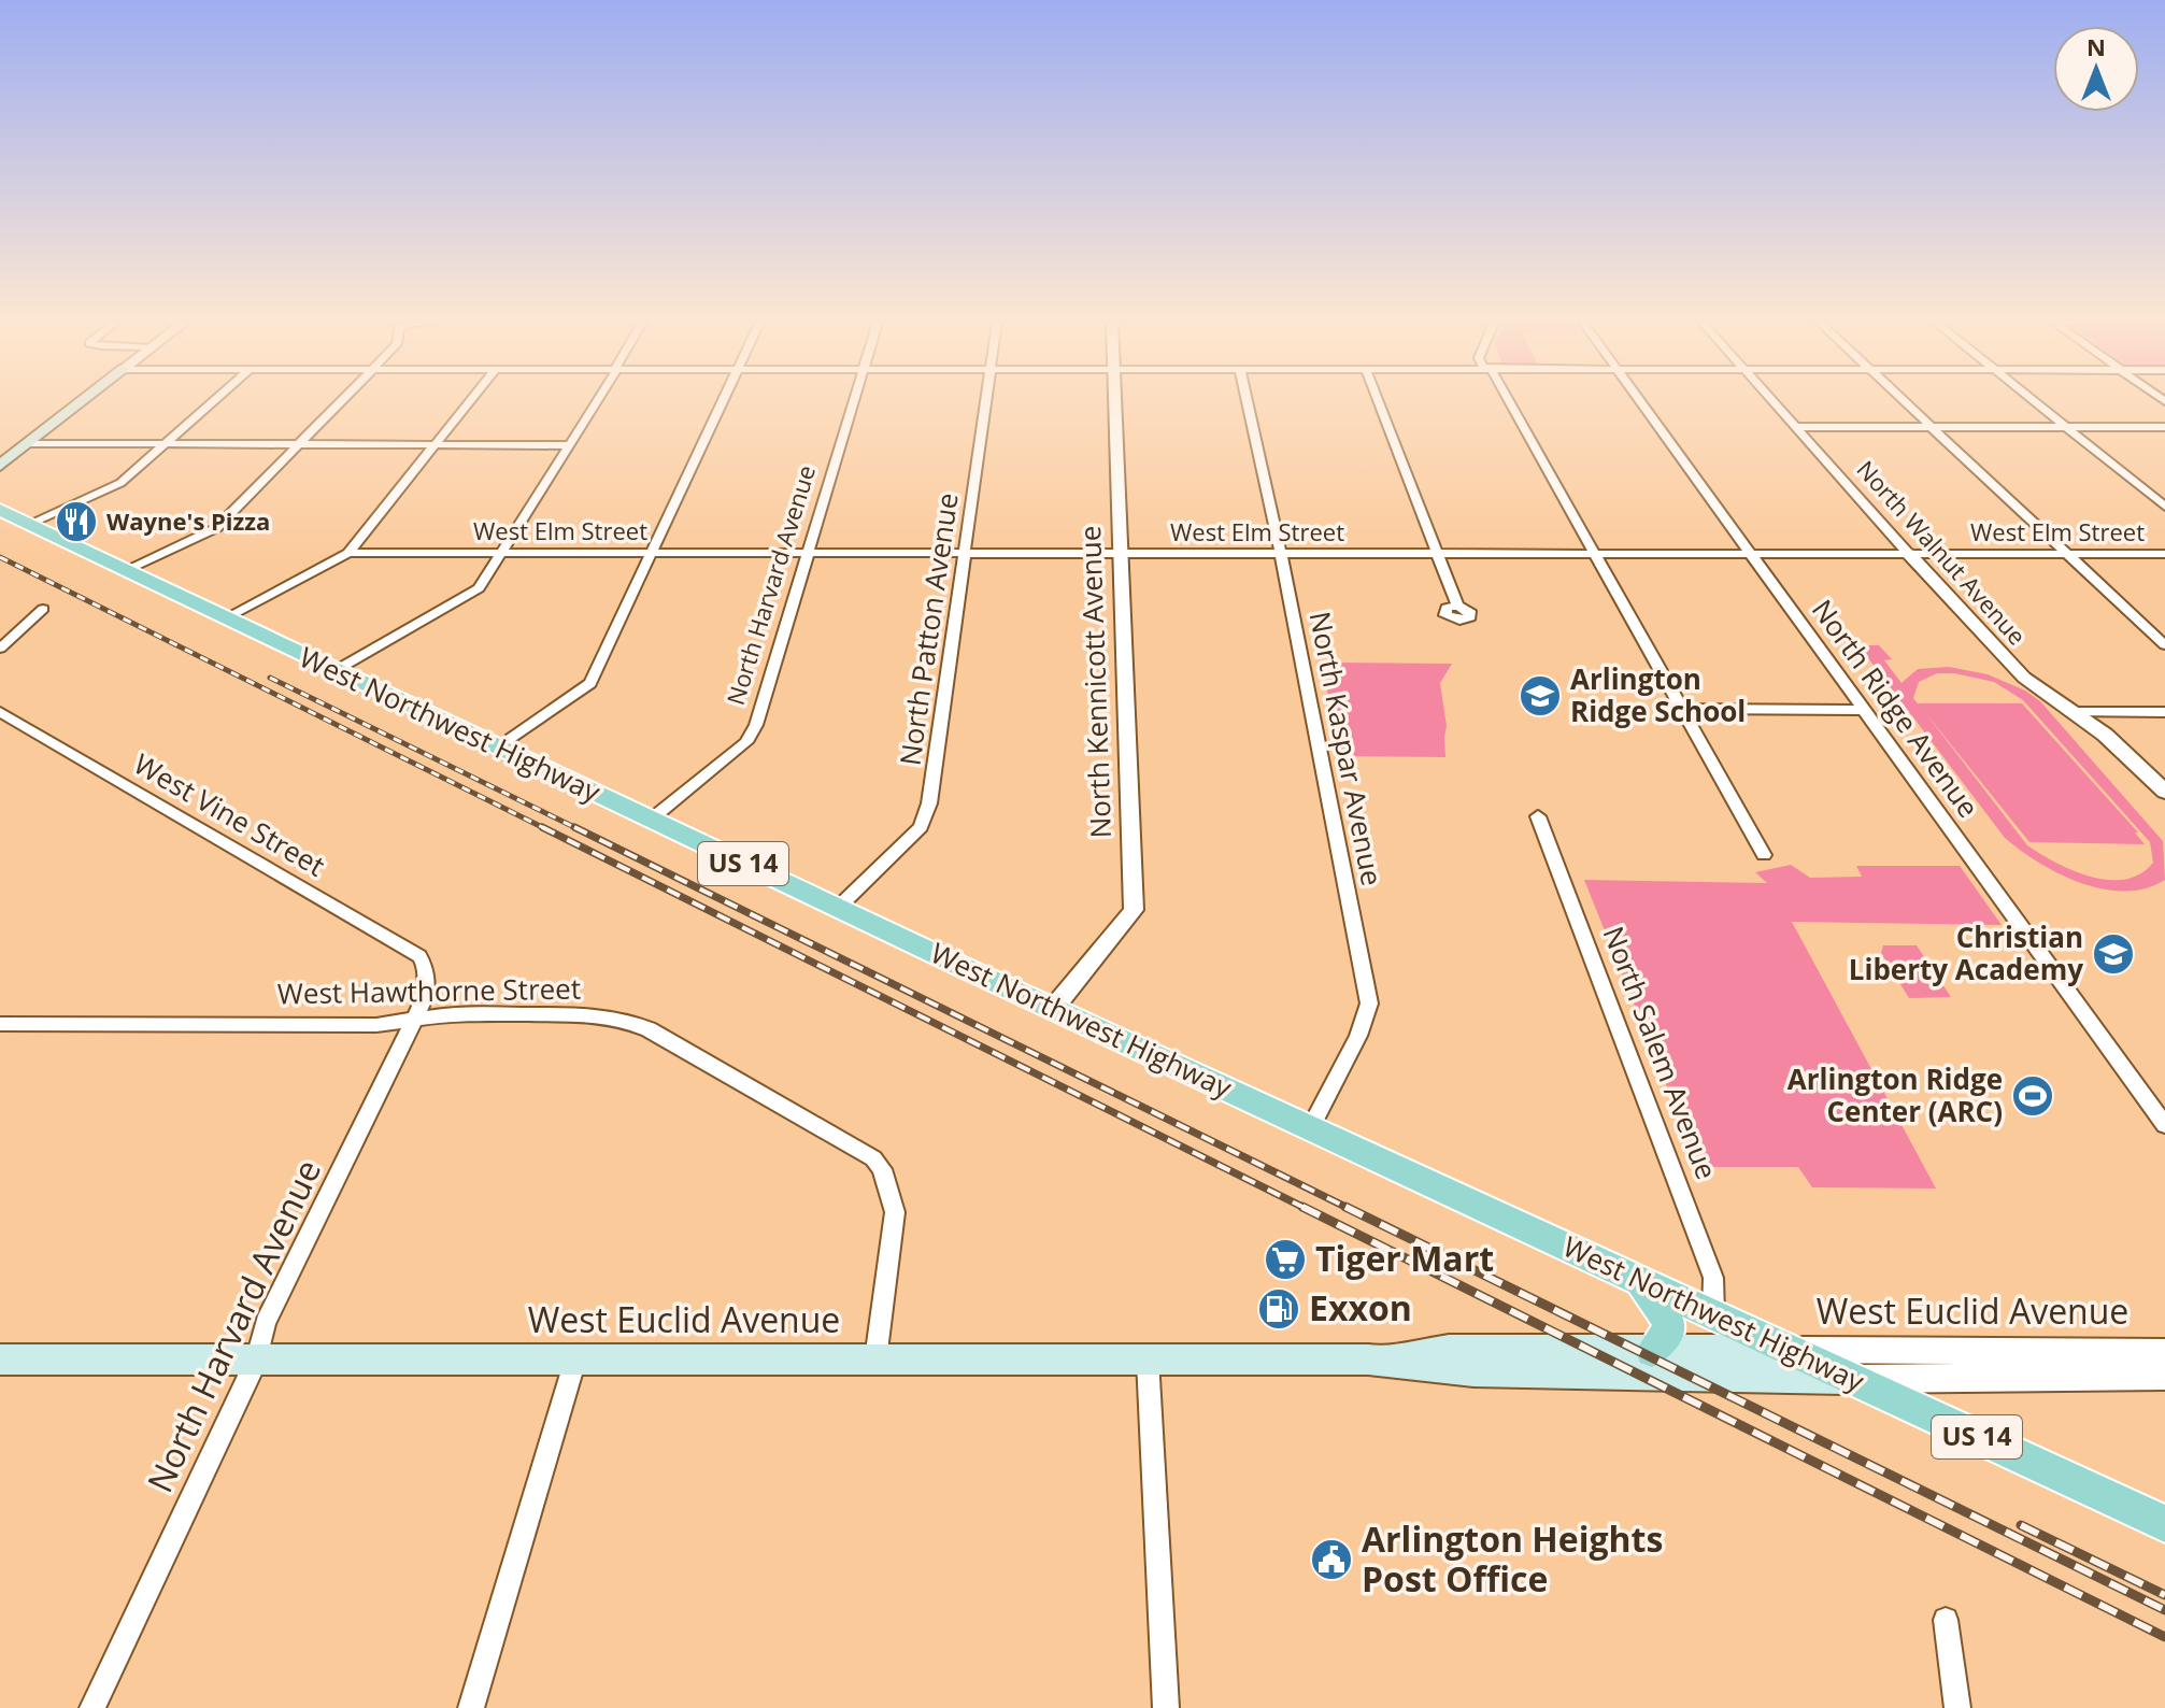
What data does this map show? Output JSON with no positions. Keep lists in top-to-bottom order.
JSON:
{
  "streets": {
    "main road": ["West Northwest Highway", "US 14", "West Euclid Avenue"],
    "street": [
      "West Elm Street",
      "North Walnut Avenue",
      "North Harvard Avenue",
      "North Patton Avenue",
      "North Kennicott Avenue",
      "North Ridge Avenue",
      "North Kaspar Avenue",
      "West Vine Street",
      "West Hawthorne Street",
      "North Salem Avenue"
    ]
  },
  "crossings": [
    ["West Elm Street", "North Walnut Avenue"],
    ["West Elm Street", "North Harvard Avenue"],
    ["West Elm Street", "North Patton Avenue"],
    ["West Elm Street", "North Kennicott Avenue"],
    ["West Elm Street", "North Ridge Avenue"],
    ["West Elm Street", "North Kaspar Avenue"],
    ["North Harvard Avenue", "West Northwest Highway"],
    ["North Harvard Avenue", "West Vine Street"],
    ["North Harvard Avenue", "West Hawthorne Street"],
    ["North Harvard Avenue", "West Euclid Avenue"],
    ["North Patton Avenue", "West Northwest Highway"],
    ["North Kennicott Avenue", "West Northwest Highway"],
    ["West Northwest Highway", "North Kaspar Avenue"],
    ["West Northwest Highway", "North Salem Avenue"],
    ["West Northwest Highway", "West Euclid Avenue"],
    ["West Hawthorne Street", "West Euclid Avenue"]
  ],
  "places": {
    "restaurant": ["Wayne's Pizza"],
    "school or university": ["Arlington Ridge School", "Christian Liberty Academy"],
    "sports": ["Arlington Ridge Center (ARC)"],
    "supermarket": ["Tiger Mart"],
    "fuel station": ["Exxon"],
    "public building": ["Arlington Heights Post Office"]
  },
  "north": "top"
}
